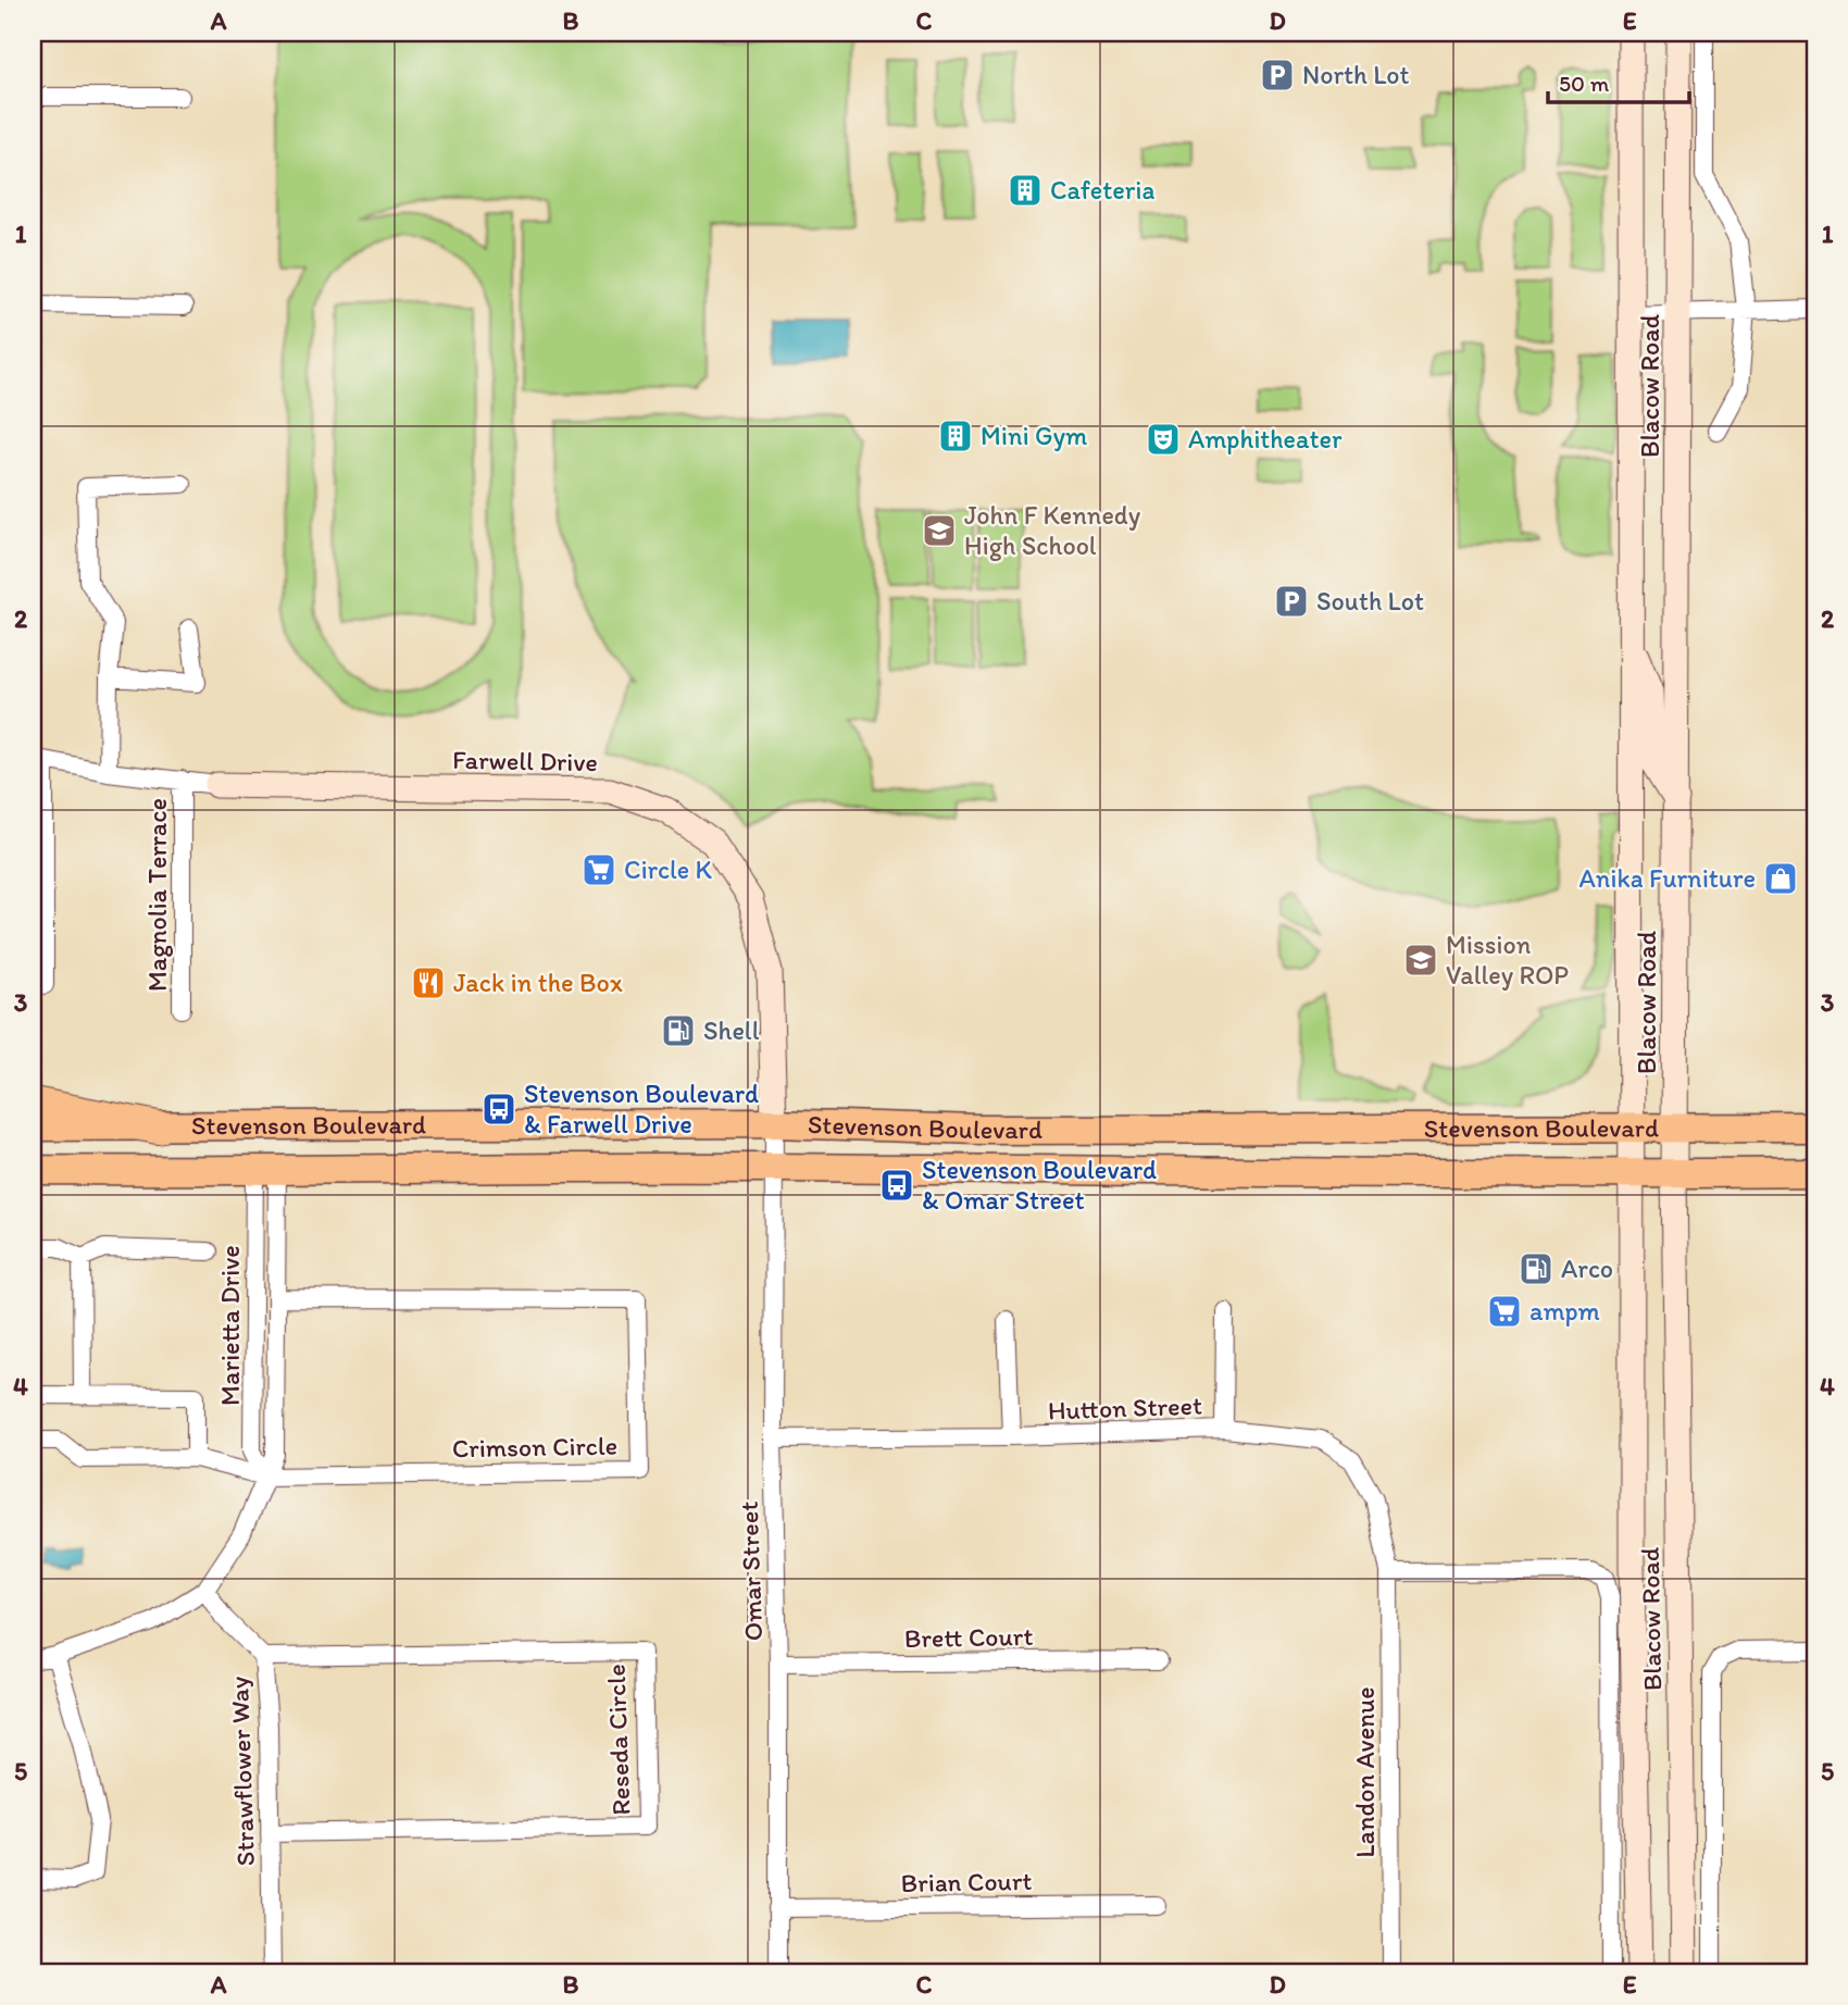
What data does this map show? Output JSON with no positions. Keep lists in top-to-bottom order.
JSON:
{
  "streets": {
    "main road": ["Blacow Road", "Farwell Drive", "Stevenson Boulevard"],
    "street": [
      "Magnolia Terrace",
      "Marietta Drive",
      "Hutton Street",
      "Crimson Circle",
      "Omar Street",
      "Brett Court",
      "Reseda Circle",
      "Strawflower Way",
      "Landon Avenue",
      "Brian Court"
    ]
  },
  "crossings": [
    ["Blacow Road", "Stevenson Boulevard"],
    ["Blacow Road", "Hutton Street"],
    ["Blacow Road", "Landon Avenue"],
    ["Farwell Drive", "Magnolia Terrace"],
    ["Farwell Drive", "Stevenson Boulevard"],
    ["Farwell Drive", "Omar Street"],
    ["Stevenson Boulevard", "Marietta Drive"],
    ["Stevenson Boulevard", "Omar Street"],
    ["Marietta Drive", "Crimson Circle"],
    ["Marietta Drive", "Strawflower Way"],
    ["Hutton Street", "Omar Street"],
    ["Hutton Street", "Landon Avenue"],
    ["Omar Street", "Brett Court"],
    ["Omar Street", "Brian Court"],
    ["Reseda Circle", "Strawflower Way"]
  ],
  "places": {
    "parking": ["North Lot", "South Lot"],
    "building": ["Cafeteria", "Mini Gym"],
    "theatre": ["Amphitheater"],
    "school or university": ["John F Kennedy High School", "Mission Valley ROP"],
    "supermarket": ["Circle K", "ampm"],
    "shop": ["Anika Furniture"],
    "restaurant": ["Jack in the Box"],
    "fuel station": ["Shell", "Arco"],
    "bus stop": ["Stevenson Boulevard & Farwell Drive", "Stevenson Boulevard & Omar Street"]
  },
  "scale_bar": "50 m",
  "grid": {
    "columns": [
      "A",
      "B",
      "C",
      "D",
      "E"
    ],
    "rows": [
      "1",
      "2",
      "3",
      "4",
      "5"
    ]
  }
}
